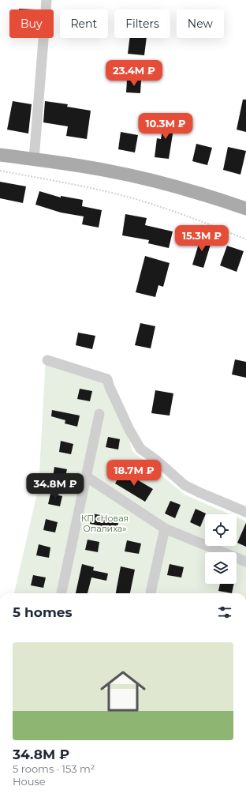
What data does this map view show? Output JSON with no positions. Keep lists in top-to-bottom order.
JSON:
{
  "parks": ["КП «Новая Опалиха»"],
  "page": {
    "chip": [
      "Buy",
      "Rent",
      "Filters",
      "New"
    ],
    "price": [
      "23.4M ₽",
      "10.3M ₽",
      "15.3M ₽",
      "18.7M ₽",
      "34.8M ₽"
    ],
    "heading": "5 homes",
    "list": [
      {
        "name": "34.8M ₽",
        "note": "5 rooms · 153 m² · House"
      }
    ]
  }
}
